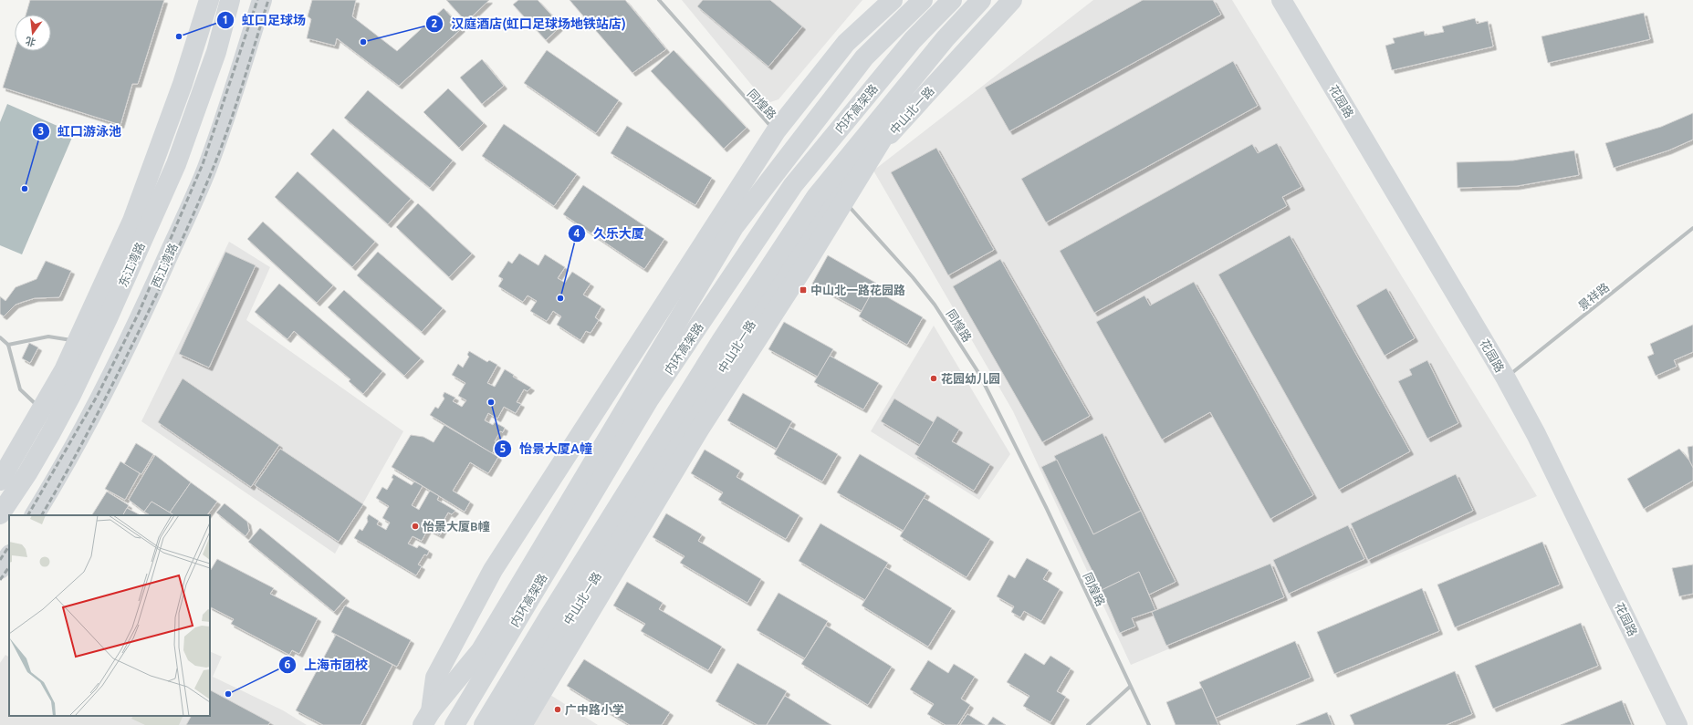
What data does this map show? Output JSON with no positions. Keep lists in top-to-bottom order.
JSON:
{
  "streets": {
    "main road": [
      "花园路",
      "内环高架路",
      "中山北一路",
      "东江湾路",
      "西江湾路"
    ],
    "street": ["同煌路", "景祥路"]
  },
  "crossings": [
    ["花园路", "景祥路"],
    ["同煌路", "中山北一路"]
  ],
  "places": {
    "other": [
      "虹口足球场",
      "汉庭酒店(虹口足球场地铁站店)",
      "虹口游泳池",
      "久乐大厦",
      "花园幼儿园",
      "怡景大厦A幢",
      "怡景大厦B幢",
      "上海市团校",
      "广中路小学"
    ],
    "transit": ["中山北一路花园路"]
  },
  "north": "bottom"
}
